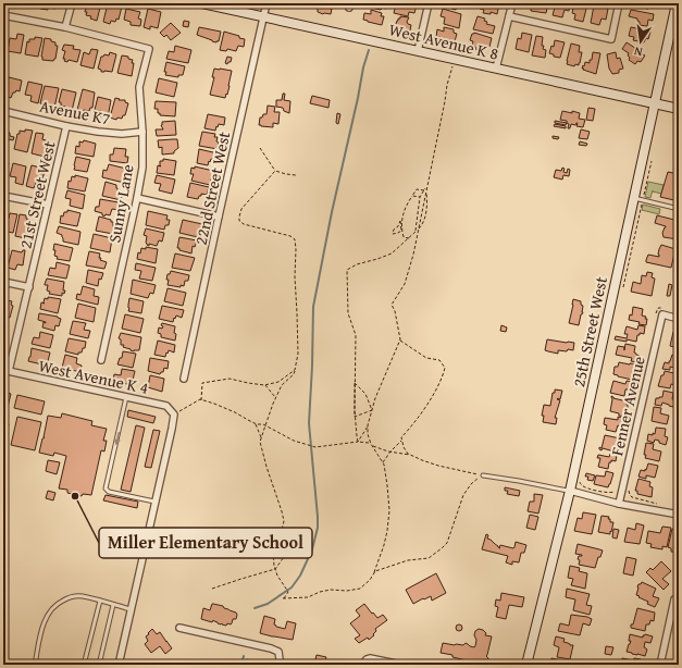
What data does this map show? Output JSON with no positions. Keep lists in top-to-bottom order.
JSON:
{
  "streets": {
    "street": [
      "West Avenue K 8",
      "Avenue K7",
      "22nd Street West",
      "21st Street West",
      "Sunny Lane",
      "25th Street West",
      "West Avenue K 4",
      "Fenner Avenue"
    ]
  },
  "crossings": [
    ["West Avenue K 8", "22nd Street West"],
    ["West Avenue K 8", "25th Street West"],
    ["Avenue K7", "21st Street West"],
    ["Avenue K7", "Sunny Lane"],
    ["21st Street West", "West Avenue K 4"]
  ],
  "places": ["Miller Elementary School"],
  "north": "bottom"
}
